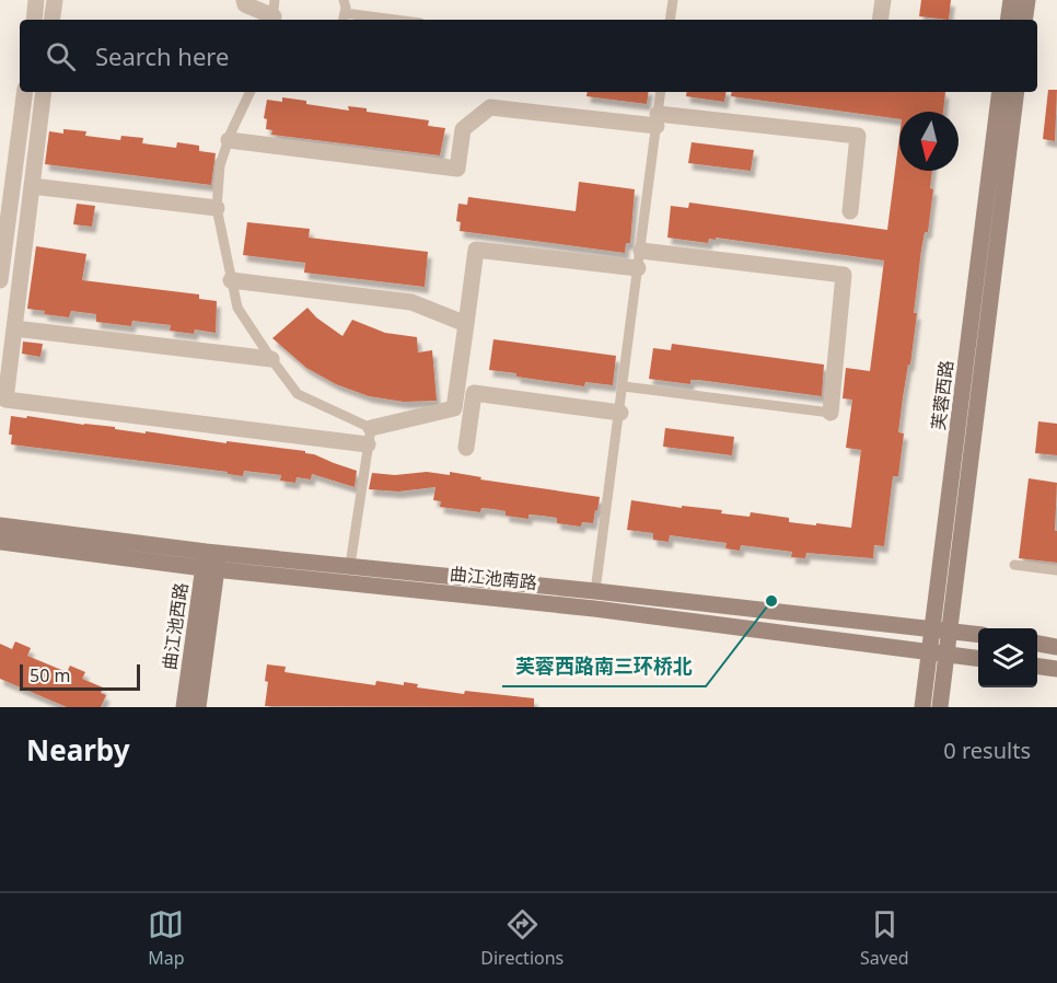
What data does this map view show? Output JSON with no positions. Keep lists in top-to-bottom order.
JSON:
{
  "streets": {
    "main road": ["芙蓉西路", "曲江池南路", "曲江池西路"]
  },
  "crossings": [
    ["芙蓉西路", "曲江池南路"],
    ["曲江池南路", "曲江池西路"]
  ],
  "places": ["芙蓉西路南三环桥北"],
  "scale_bar": "50 m",
  "north": "bottom",
  "page": {
    "search": "Search here",
    "scale": "50 m",
    "heading": ["Nearby", "0 results"],
    "nav": ["Map", "Directions", "Saved"]
  }
}
